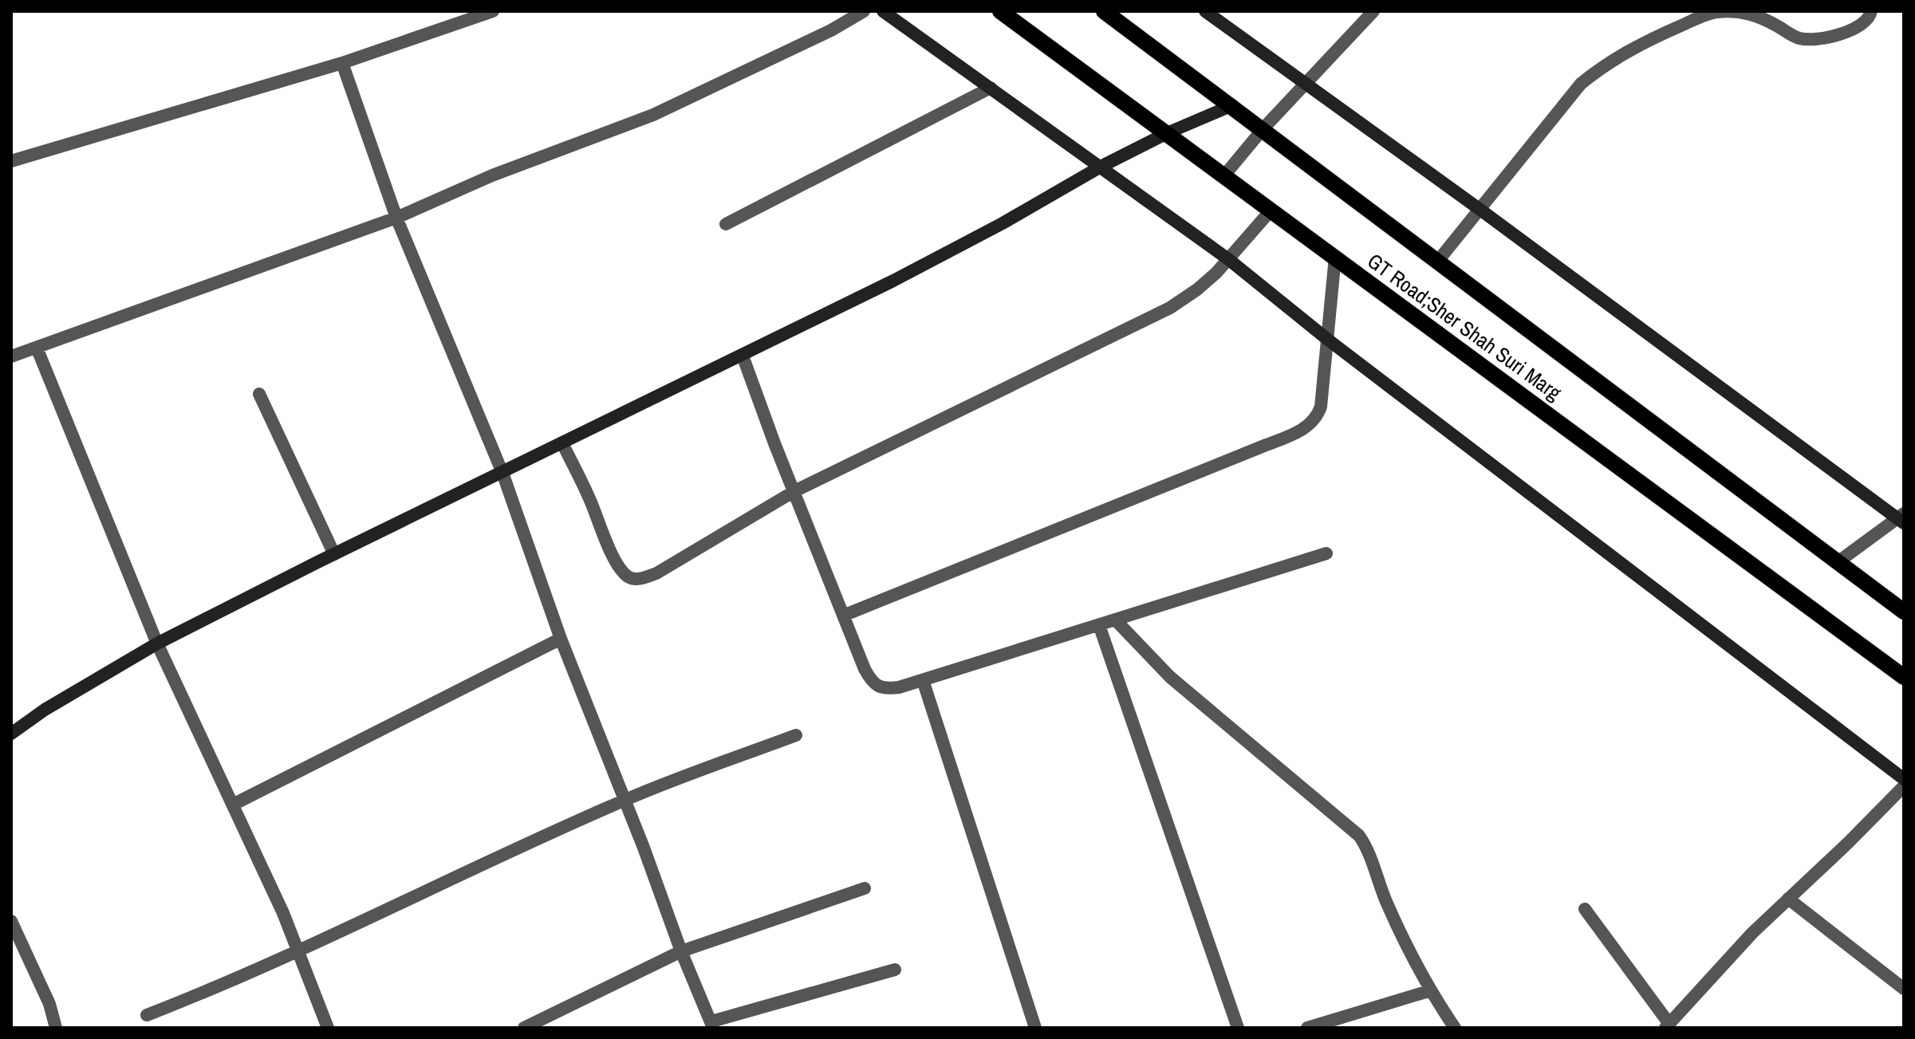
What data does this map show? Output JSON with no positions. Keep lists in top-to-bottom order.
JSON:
{
  "streets": {
    "main road": ["GT Road;Sher Shah Suri Marg"]
  }
}
